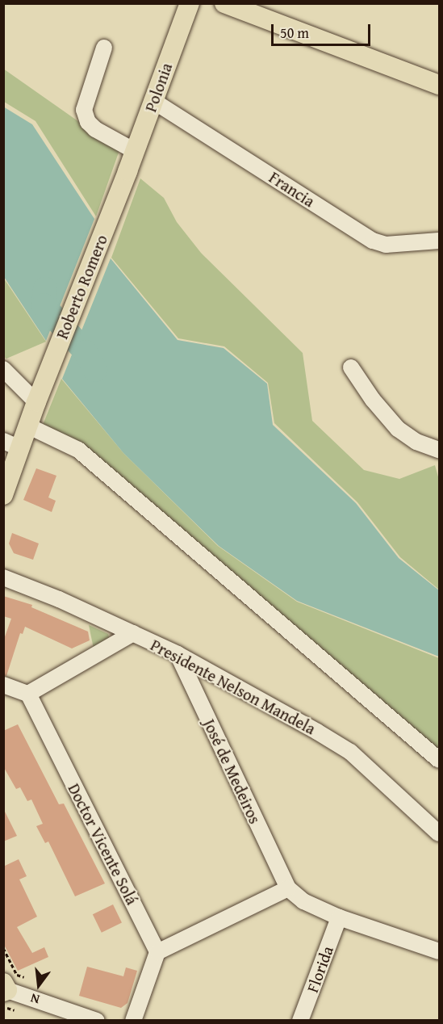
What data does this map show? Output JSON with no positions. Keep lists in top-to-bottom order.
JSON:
{
  "streets": {
    "main road": ["Polonia", "Roberto Romero"],
    "street": [
      "Francia",
      "Presidente Nelson Mandela",
      "José de Medeiros",
      "Doctor Vicente Solá",
      "Florida"
    ]
  },
  "crossings": [
    ["Polonia", "Francia"],
    ["Polonia", "Roberto Romero"],
    ["Presidente Nelson Mandela", "José de Medeiros"]
  ],
  "scale_bar": "50 m",
  "north": "bottom"
}
